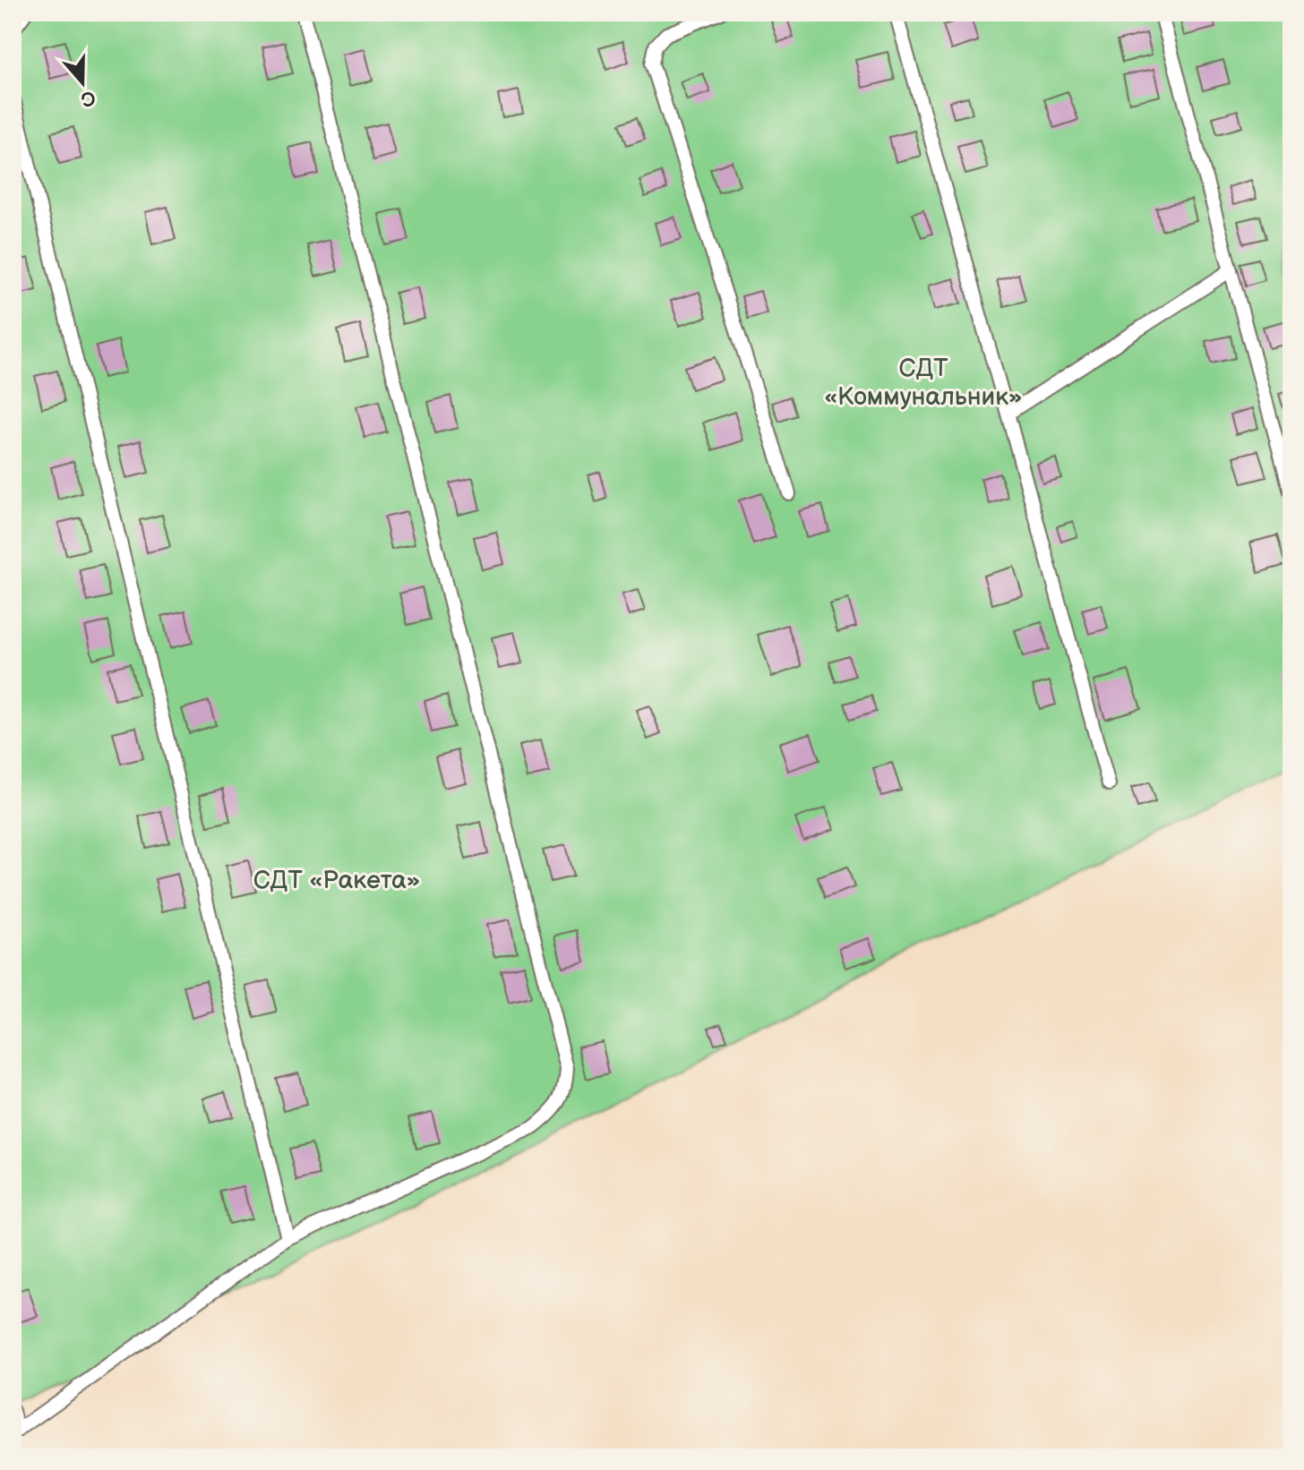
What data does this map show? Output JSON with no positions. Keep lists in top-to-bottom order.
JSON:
{
  "parks": ["СДТ «Коммунальник»", "СДТ «Ракета»"],
  "north": "bottom"
}
